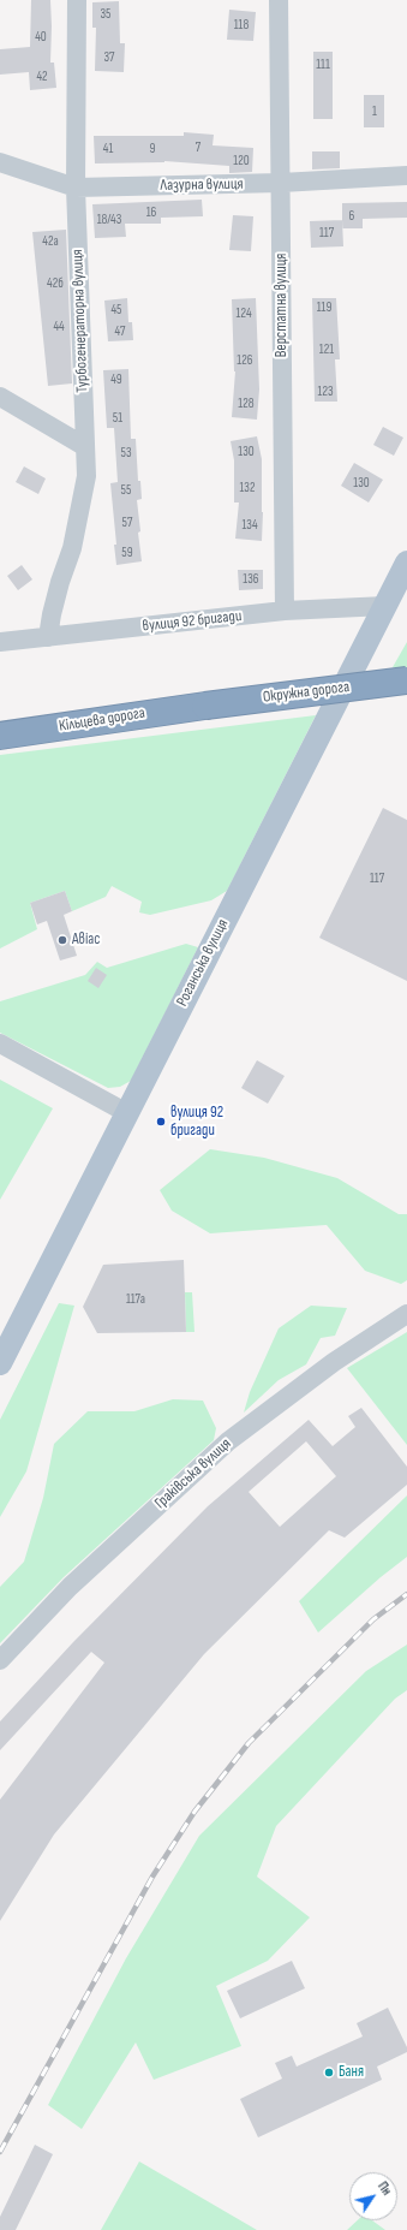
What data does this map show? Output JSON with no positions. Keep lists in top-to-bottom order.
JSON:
{
  "streets": {
    "highway": ["Окружна дорога", "Кільцева дорога"],
    "main road": ["Роганська вулиця"],
    "street": [
      "Лазурна вулиця",
      "Верстатна вулиця",
      "Турбогенераторна вулиця",
      "вулиця 92 бригади",
      "Граківська вулиця"
    ]
  },
  "crossings": [
    ["Лазурна вулиця", "Верстатна вулиця"],
    ["Лазурна вулиця", "Турбогенераторна вулиця"],
    ["Верстатна вулиця", "вулиця 92 бригади"],
    ["Турбогенераторна вулиця", "вулиця 92 бригади"],
    ["вулиця 92 бригади", "Роганська вулиця"],
    ["Окружна дорога", "Кільцева дорога"]
  ],
  "places": ["Авіас", "вулиця 92 бригади", "Баня"],
  "house_numbers": [
    "35",
    "118",
    "40",
    "37",
    "111",
    "42",
    "1",
    "7",
    "41",
    "9",
    "120",
    "16",
    "6",
    "18/43",
    "117",
    "42а",
    "42б",
    "119",
    "45",
    "124",
    "44",
    "47",
    "121",
    "126",
    "49",
    "123",
    "128",
    "51",
    "130",
    "53",
    "130",
    "132",
    "55",
    "57",
    "134",
    "59",
    "136",
    "117",
    "117а"
  ],
  "north": "top right"
}
